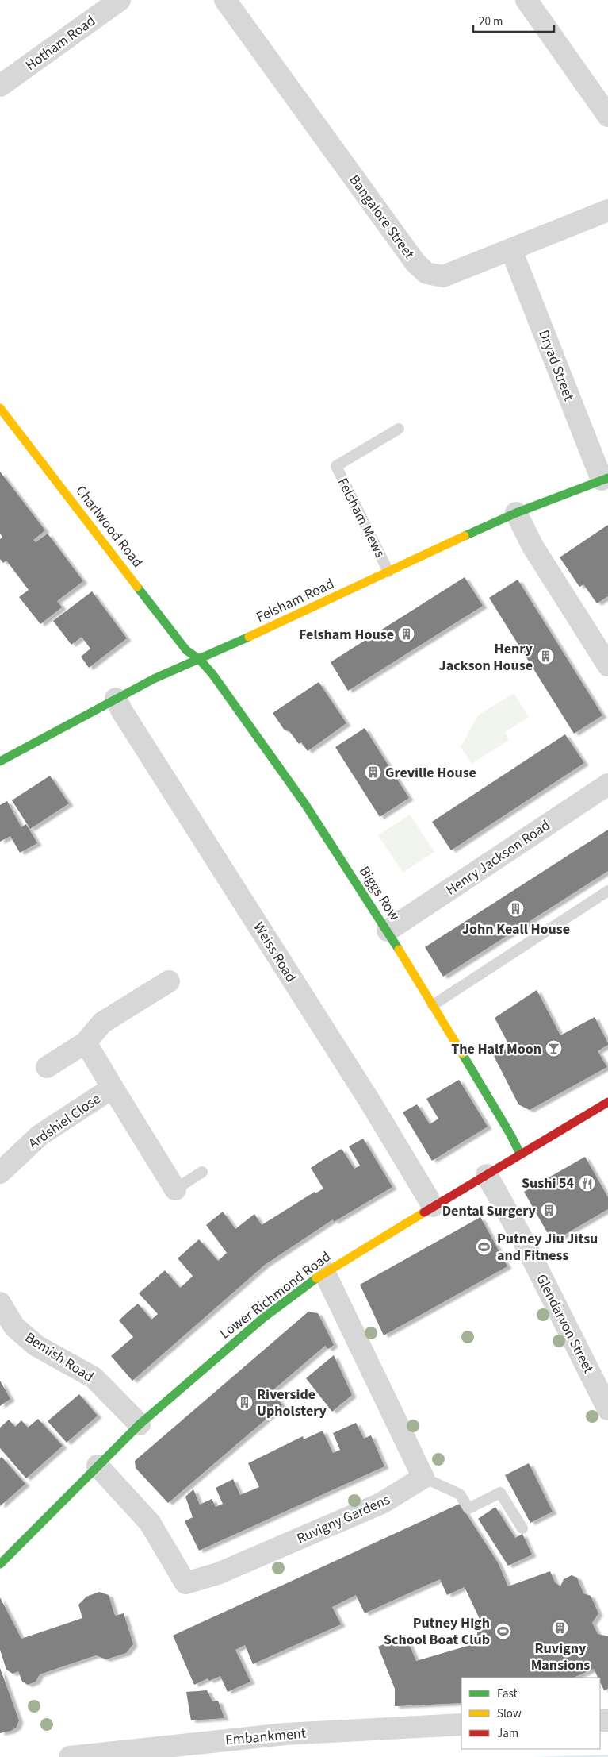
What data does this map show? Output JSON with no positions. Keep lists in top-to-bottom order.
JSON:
{
  "streets": {
    "street": [
      "Hotham Road",
      "Bangalore Street",
      "Dryad Street",
      "Charlwood Road",
      "Felsham Road",
      "Henry Jackson Road",
      "Biggs Row",
      "Weiss Road",
      "Ardshiel Close",
      "Lower Richmond Road",
      "Glendarvon Street",
      "Bemish Road",
      "Ruvigny Gardens",
      "Embankment"
    ],
    "lane": ["Felsham Mews"]
  },
  "crossings": [
    ["Bangalore Street", "Dryad Street"],
    ["Dryad Street", "Felsham Road"],
    ["Felsham Mews", "Felsham Road"],
    ["Charlwood Road", "Felsham Road"],
    ["Charlwood Road", "Biggs Row"],
    ["Felsham Road", "Biggs Row"],
    ["Felsham Road", "Weiss Road"],
    ["Henry Jackson Road", "Biggs Row"],
    ["Biggs Row", "Lower Richmond Road"],
    ["Weiss Road", "Lower Richmond Road"],
    ["Lower Richmond Road", "Glendarvon Street"],
    ["Lower Richmond Road", "Bemish Road"],
    ["Lower Richmond Road", "Ruvigny Gardens"]
  ],
  "places": {
    "building": [
      "Felsham House",
      "Henry Jackson House",
      "Greville House",
      "John Keall House",
      "Dental Surgery",
      "Riverside Upholstery",
      "Ruvigny Mansions"
    ],
    "bar": ["The Half Moon"],
    "restaurant": ["Sushi 54"],
    "sports": ["Putney Jiu Jitsu and Fitness", "Putney High School Boat Club"]
  },
  "legend": ["Fast", "Slow", "Jam"],
  "scale_bar": "20 m"
}
